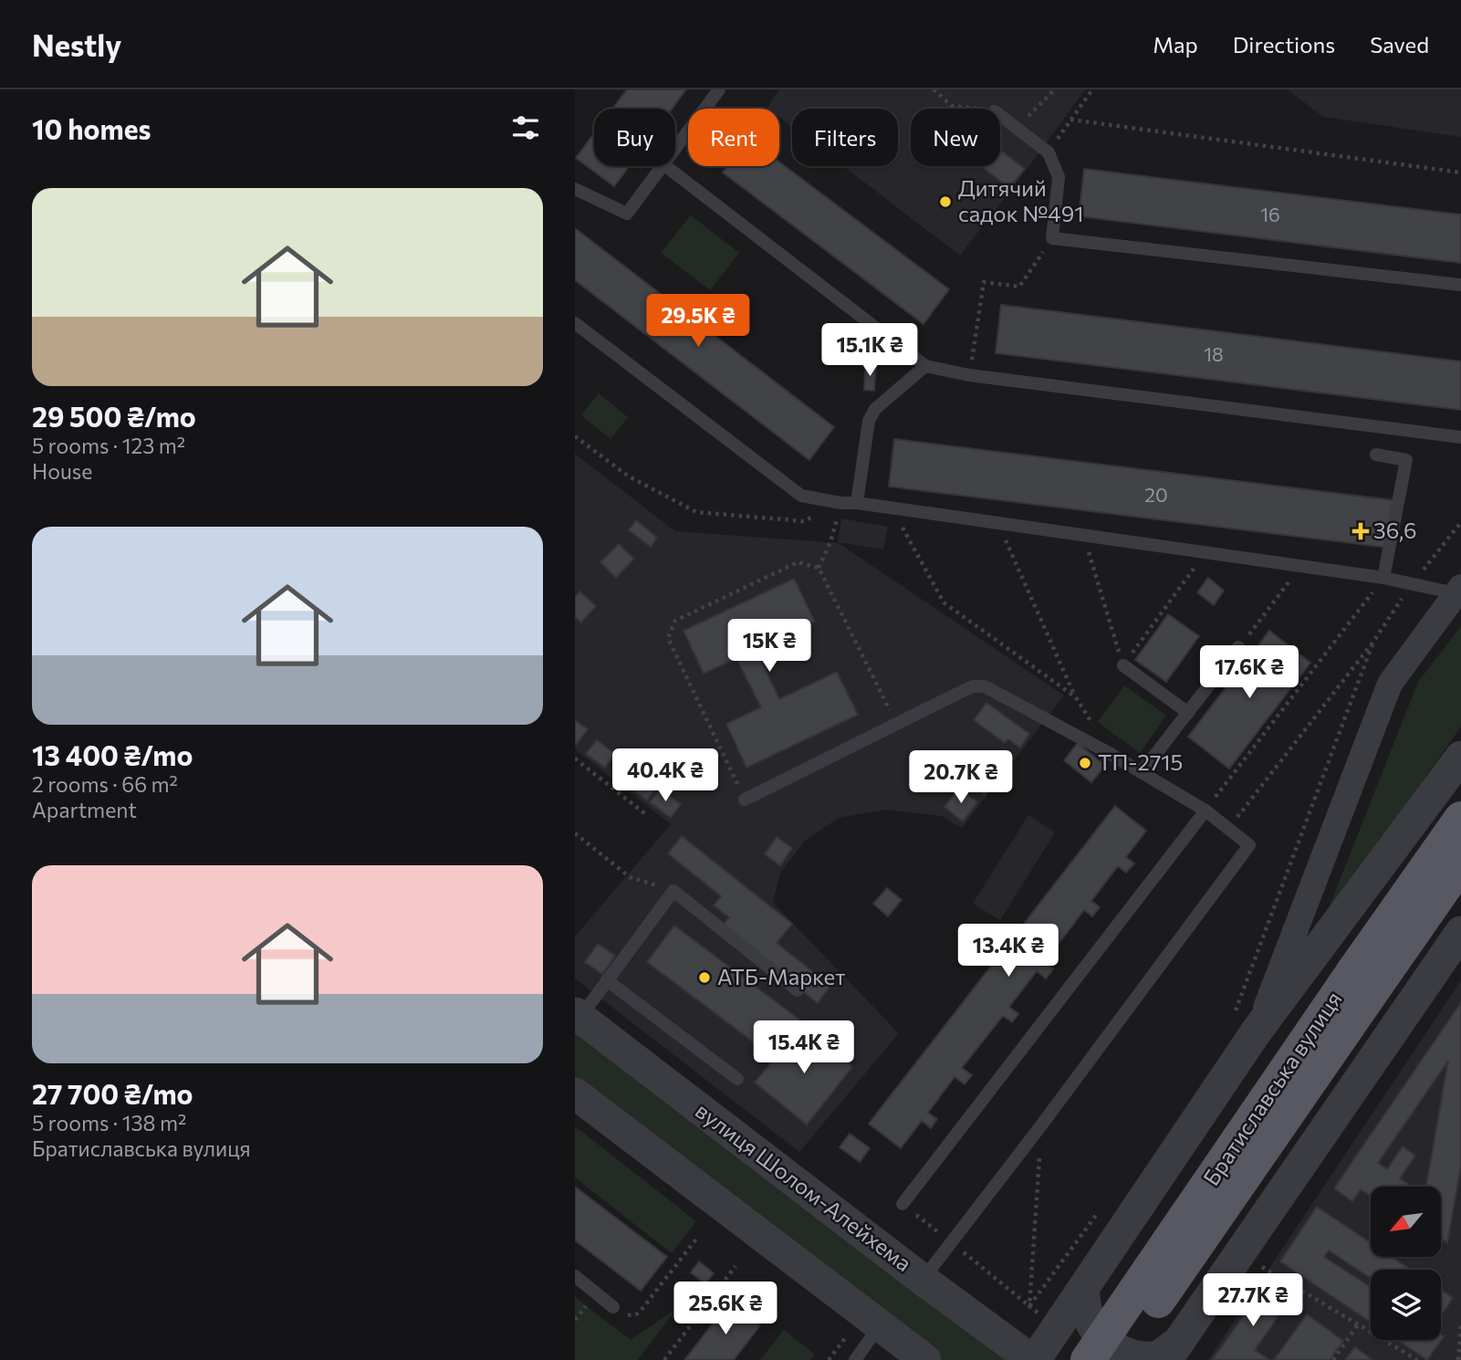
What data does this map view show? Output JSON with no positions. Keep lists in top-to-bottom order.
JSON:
{
  "streets": {
    "main road": ["Братиславська вулиця"],
    "street": ["вулиця Шолом-Алейхема"]
  },
  "crossings": [
    ["Братиславська вулиця", "вулиця Шолом-Алейхема"]
  ],
  "places": {
    "other": ["Дитячий садок №491", "ТП-2715", "АТБ-Маркет"],
    "health": ["36,6"]
  },
  "house_numbers": ["16", "18", "20"],
  "north": "bottom left",
  "page": {
    "header": "Nestly",
    "nav": ["Map", "Directions", "Saved"],
    "heading": "10 homes",
    "chip": [
      "Buy",
      "Rent",
      "Filters",
      "New"
    ],
    "list": [
      {
        "name": "29 500 ₴/mo",
        "note": "5 rooms · 123 m² · House"
      },
      {
        "name": "13 400 ₴/mo",
        "note": "2 rooms · 66 m² · Apartment"
      },
      {
        "name": "27 700 ₴/mo",
        "note": "5 rooms · 138 m² · Братиславська вулиця"
      }
    ],
    "price": [
      "29.5K ₴",
      "15.1K ₴",
      "15K ₴",
      "17.6K ₴",
      "40.4K ₴",
      "20.7K ₴",
      "13.4K ₴",
      "15.4K ₴",
      "27.7K ₴",
      "25.6K ₴"
    ]
  }
}
